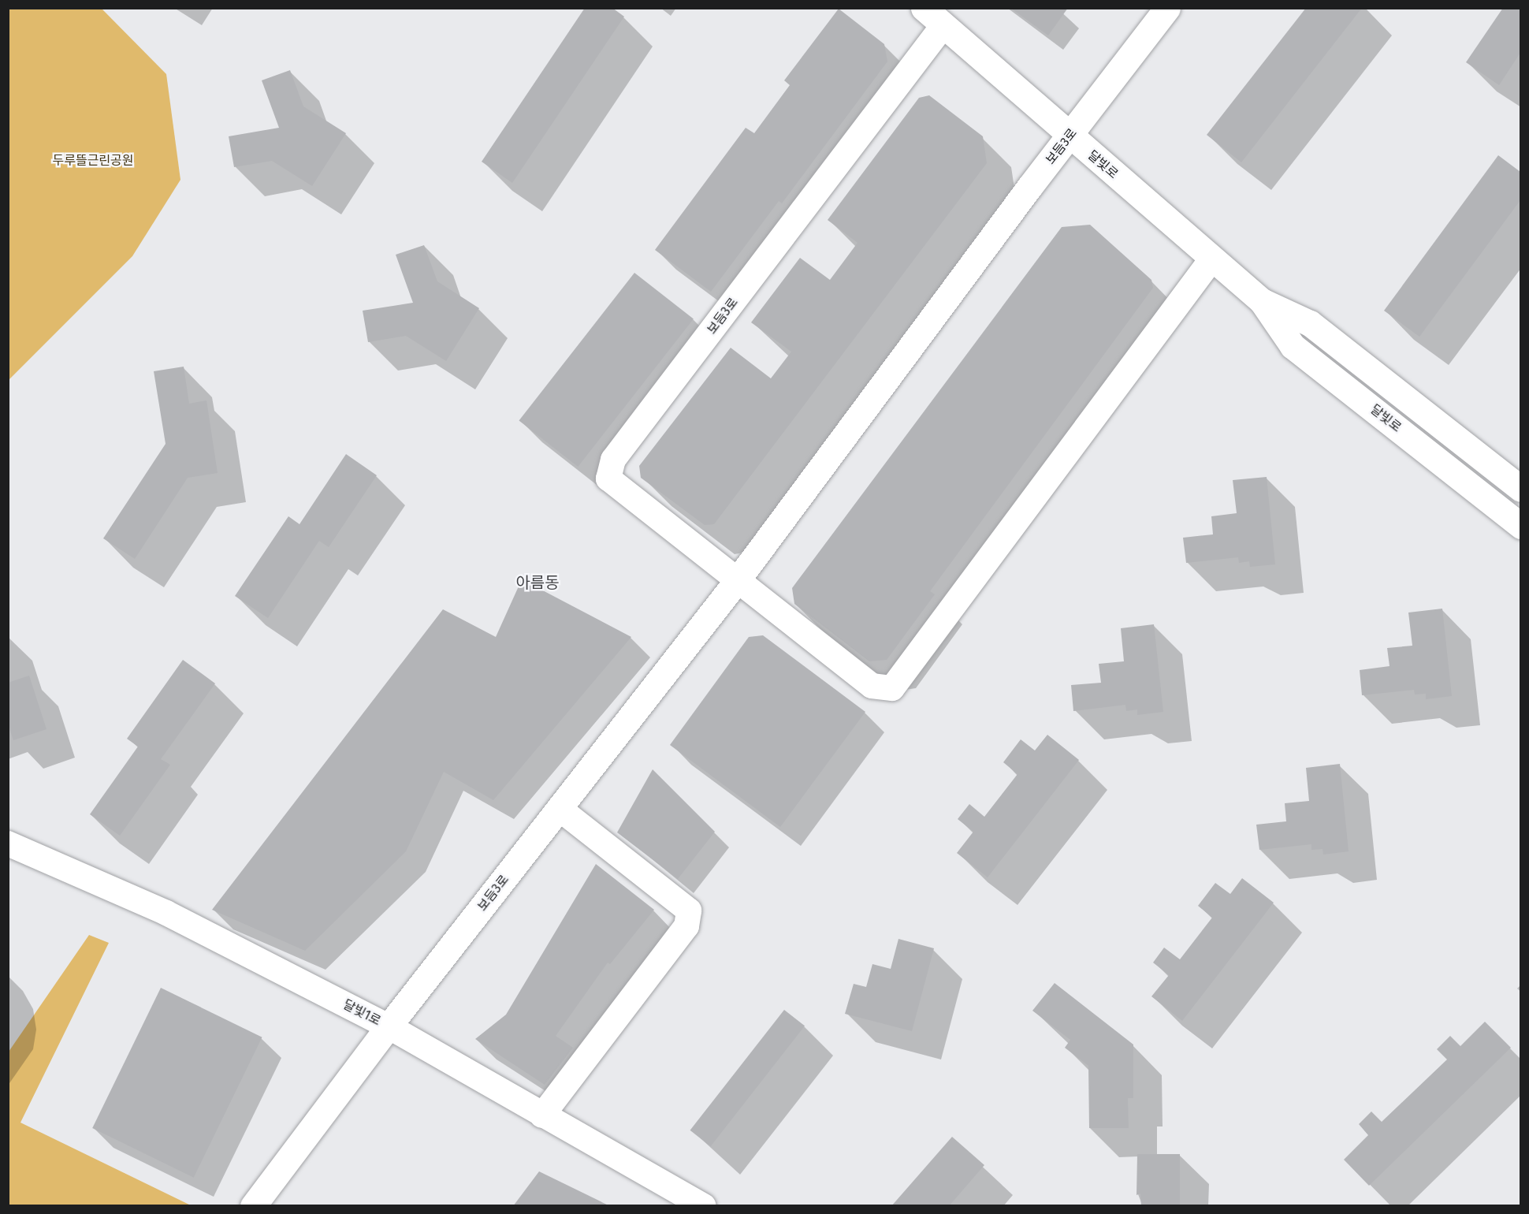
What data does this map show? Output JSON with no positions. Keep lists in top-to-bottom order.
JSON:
{
  "streets": {
    "street": ["보듬3로", "달빛로", "달빛1로"]
  },
  "crossings": [
    ["보듬3로", "달빛로"],
    ["보듬3로", "달빛1로"]
  ],
  "districts": ["아름동"],
  "parks": ["두루뜰근린공원"]
}
